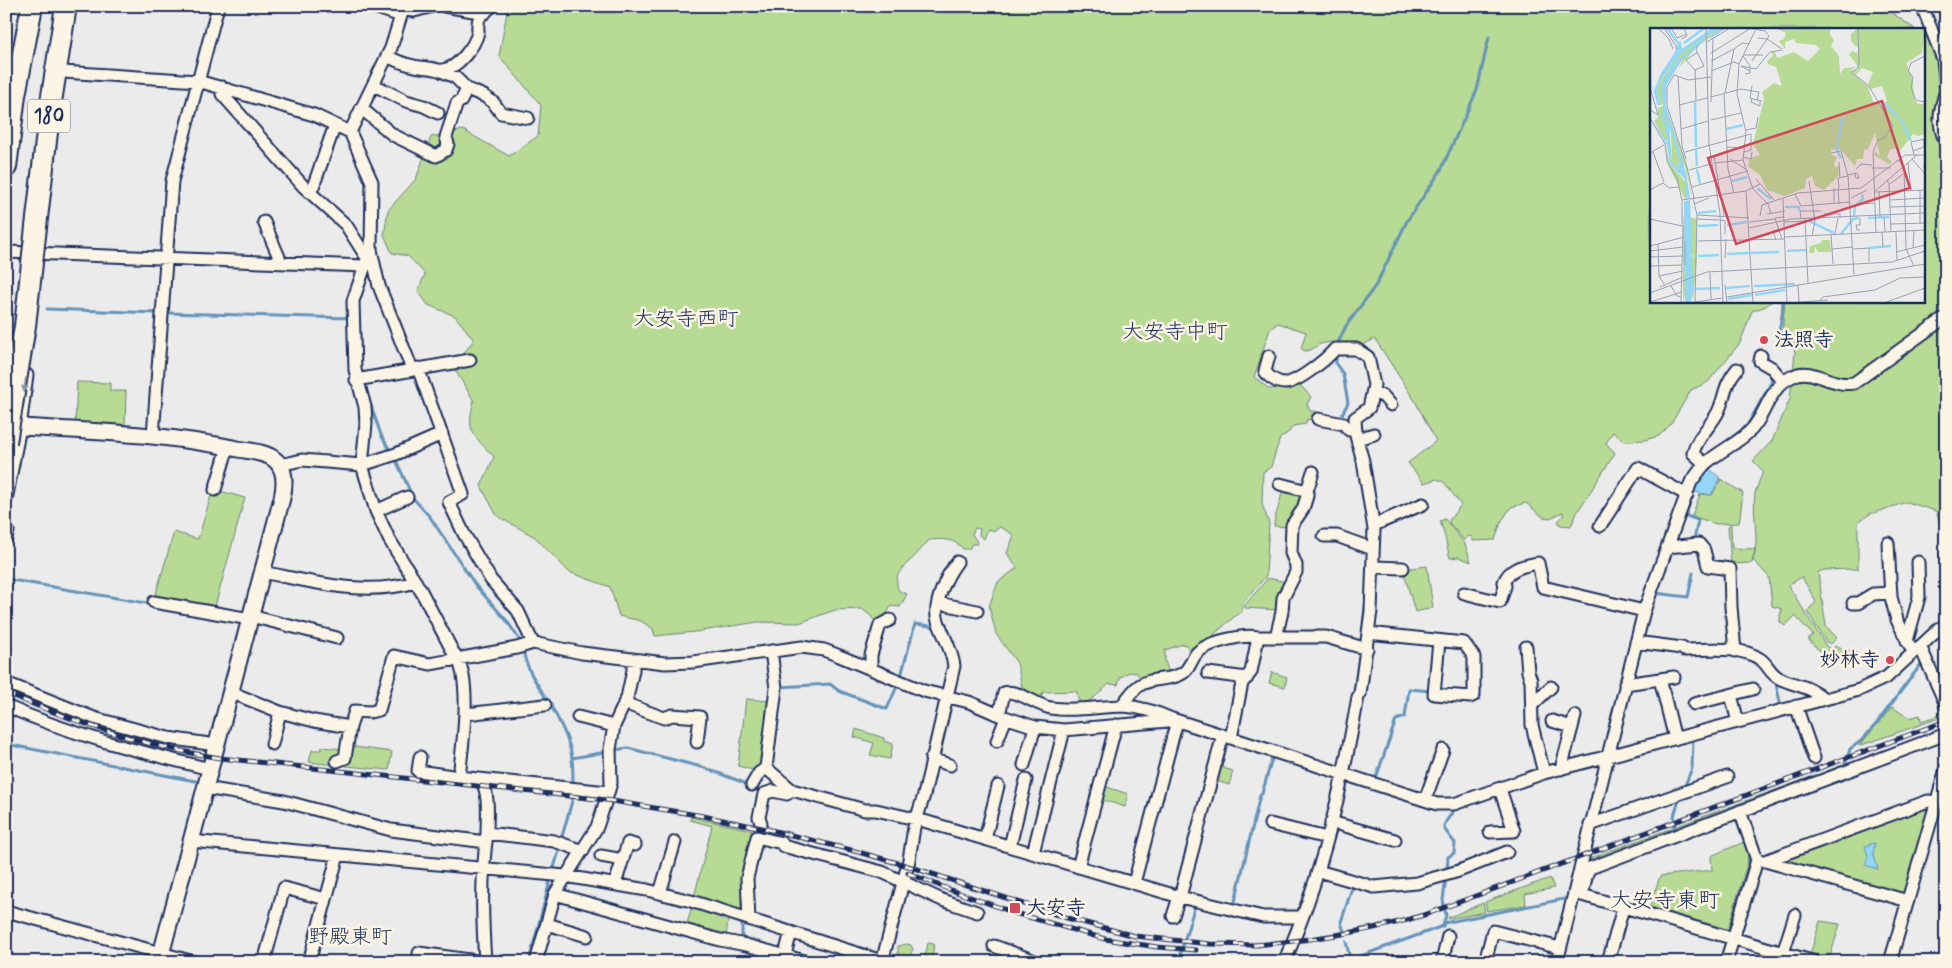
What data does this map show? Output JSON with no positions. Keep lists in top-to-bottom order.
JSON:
{
  "streets": {
    "highway": ["180"]
  },
  "districts": [
    "大安寺西町",
    "大安寺中町",
    "大安寺東町",
    "野殿東町"
  ],
  "places": {
    "other": ["法照寺", "妙林寺"],
    "transit": ["大安寺"]
  }
}
